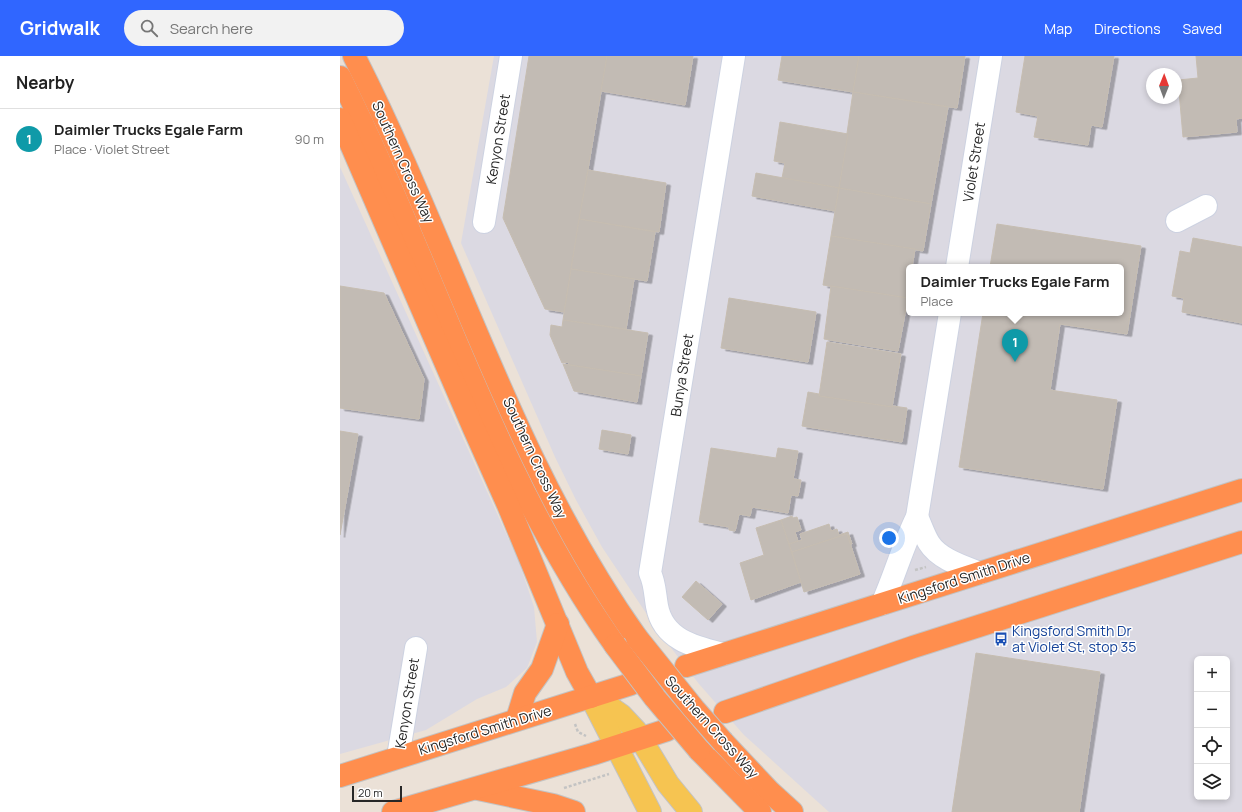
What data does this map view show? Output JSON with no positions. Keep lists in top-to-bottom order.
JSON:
{
  "streets": {
    "highway": ["Southern Cross Way", "Kingsford Smith Drive"],
    "street": ["Kenyon Street", "Violet Street", "Bunya Street"]
  },
  "crossings": [
    ["Kenyon Street", "Kingsford Smith Drive"],
    ["Bunya Street", "Kingsford Smith Drive"]
  ],
  "places": {
    "bus stop": ["Kingsford Smith Dr at Violet St, stop 35"]
  },
  "scale_bar": "20 m",
  "north": "top",
  "page": {
    "header": "Gridwalk",
    "search": "Search here",
    "nav": ["Map", "Directions", "Saved"],
    "heading": "Nearby",
    "list": [
      {
        "mark": "1",
        "name": "Daimler Trucks Egale Farm",
        "note": "Place · Violet Street",
        "value": "90 m"
      }
    ],
    "popup": ["Daimler Trucks Egale Farm", "Place"],
    "pins": "1",
    "map_buttons": ["+", "−"],
    "scale": "20 m"
  }
}
